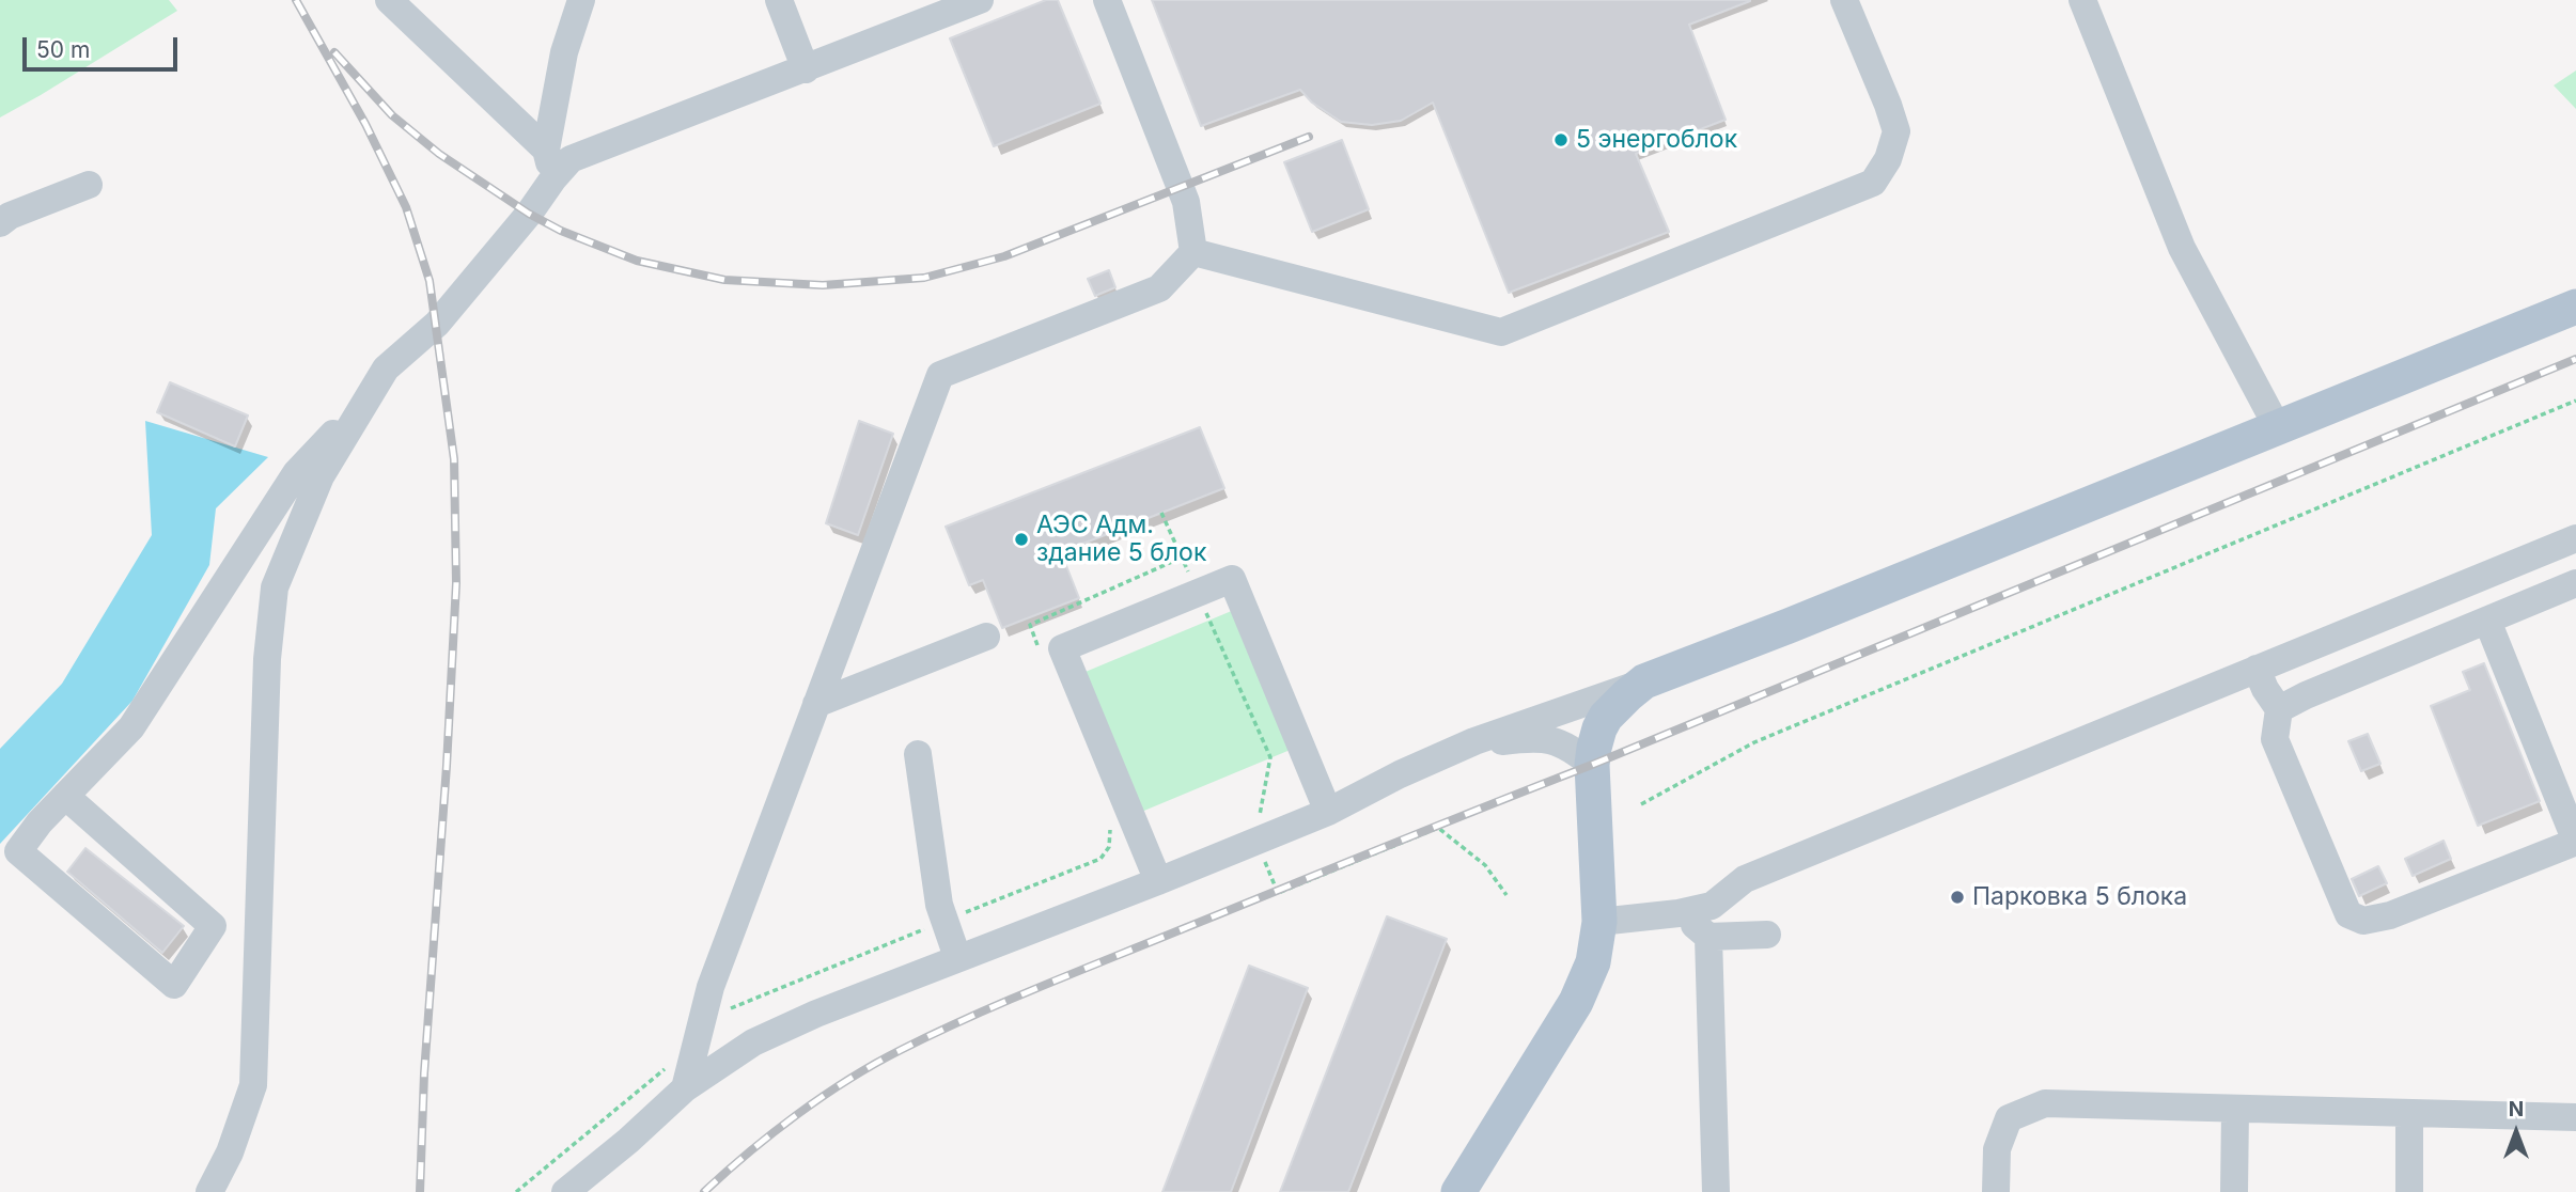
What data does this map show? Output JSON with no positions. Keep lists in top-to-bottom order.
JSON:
{
  "places": ["5 энергоблок", "АЭС Адм. здание 5 блок", "Парковка 5 блока"],
  "scale_bar": "50 m",
  "north": "top"
}
